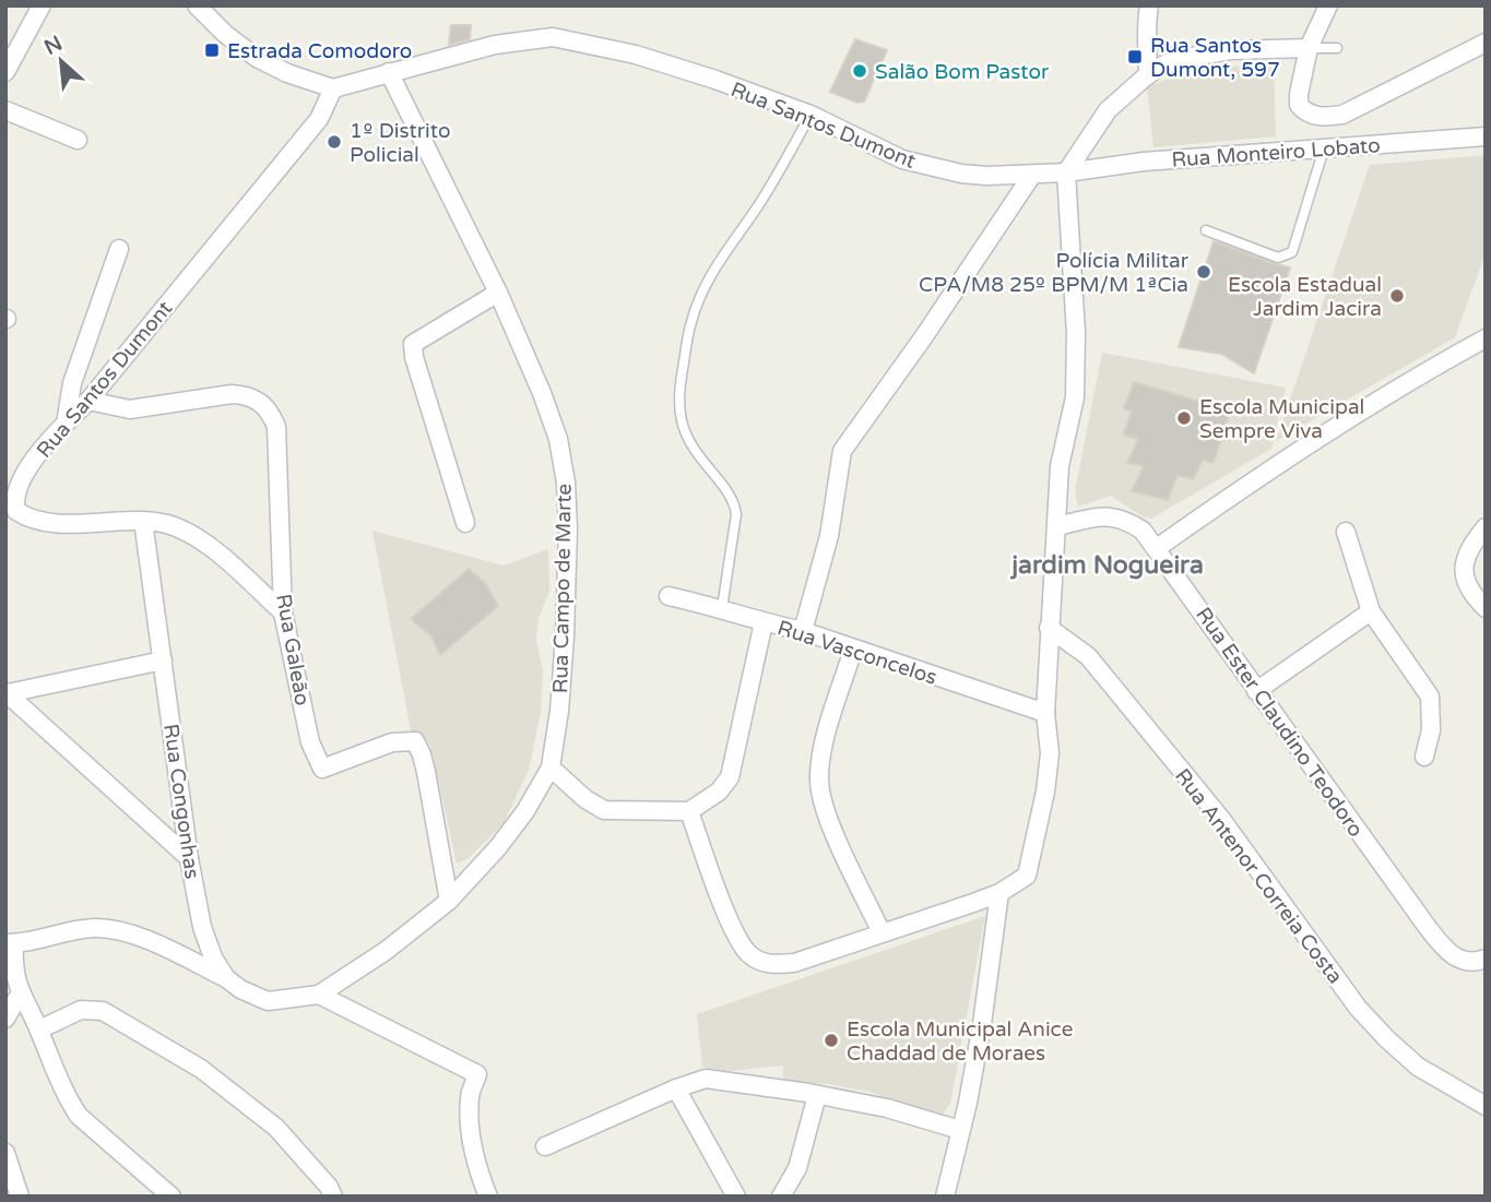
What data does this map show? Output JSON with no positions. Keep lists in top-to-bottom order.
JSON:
{
  "streets": {
    "street": [
      "Rua Santos Dumont",
      "Rua Monteiro Lobato",
      "Rua Campo de Marte",
      "Rua Galeão",
      "Rua Vasconcelos",
      "Rua Ester Claudino Teodoro",
      "Rua Congonhas",
      "Rua Antenor Correia Costa"
    ]
  },
  "crossings": [
    ["Rua Santos Dumont", "Rua Monteiro Lobato"],
    ["Rua Santos Dumont", "Rua Campo de Marte"],
    ["Rua Santos Dumont", "Rua Galeão"],
    ["Rua Santos Dumont", "Rua Congonhas"],
    ["Rua Campo de Marte", "Rua Galeão"]
  ],
  "districts": ["jardim Nogueira"],
  "places": {
    "transit": ["Estrada Comodoro", "Rua Santos Dumont, 597"],
    "other": [
      "Salão Bom Pastor",
      "1º Distrito Policial",
      "Polícia Militar CPA/M8 25º BPM/M 1ªCia",
      "Escola Estadual Jardim Jacira",
      "Escola Municipal Sempre Viva",
      "Escola Municipal Anice Chaddad de Moraes"
    ]
  },
  "north": "top left"
}
